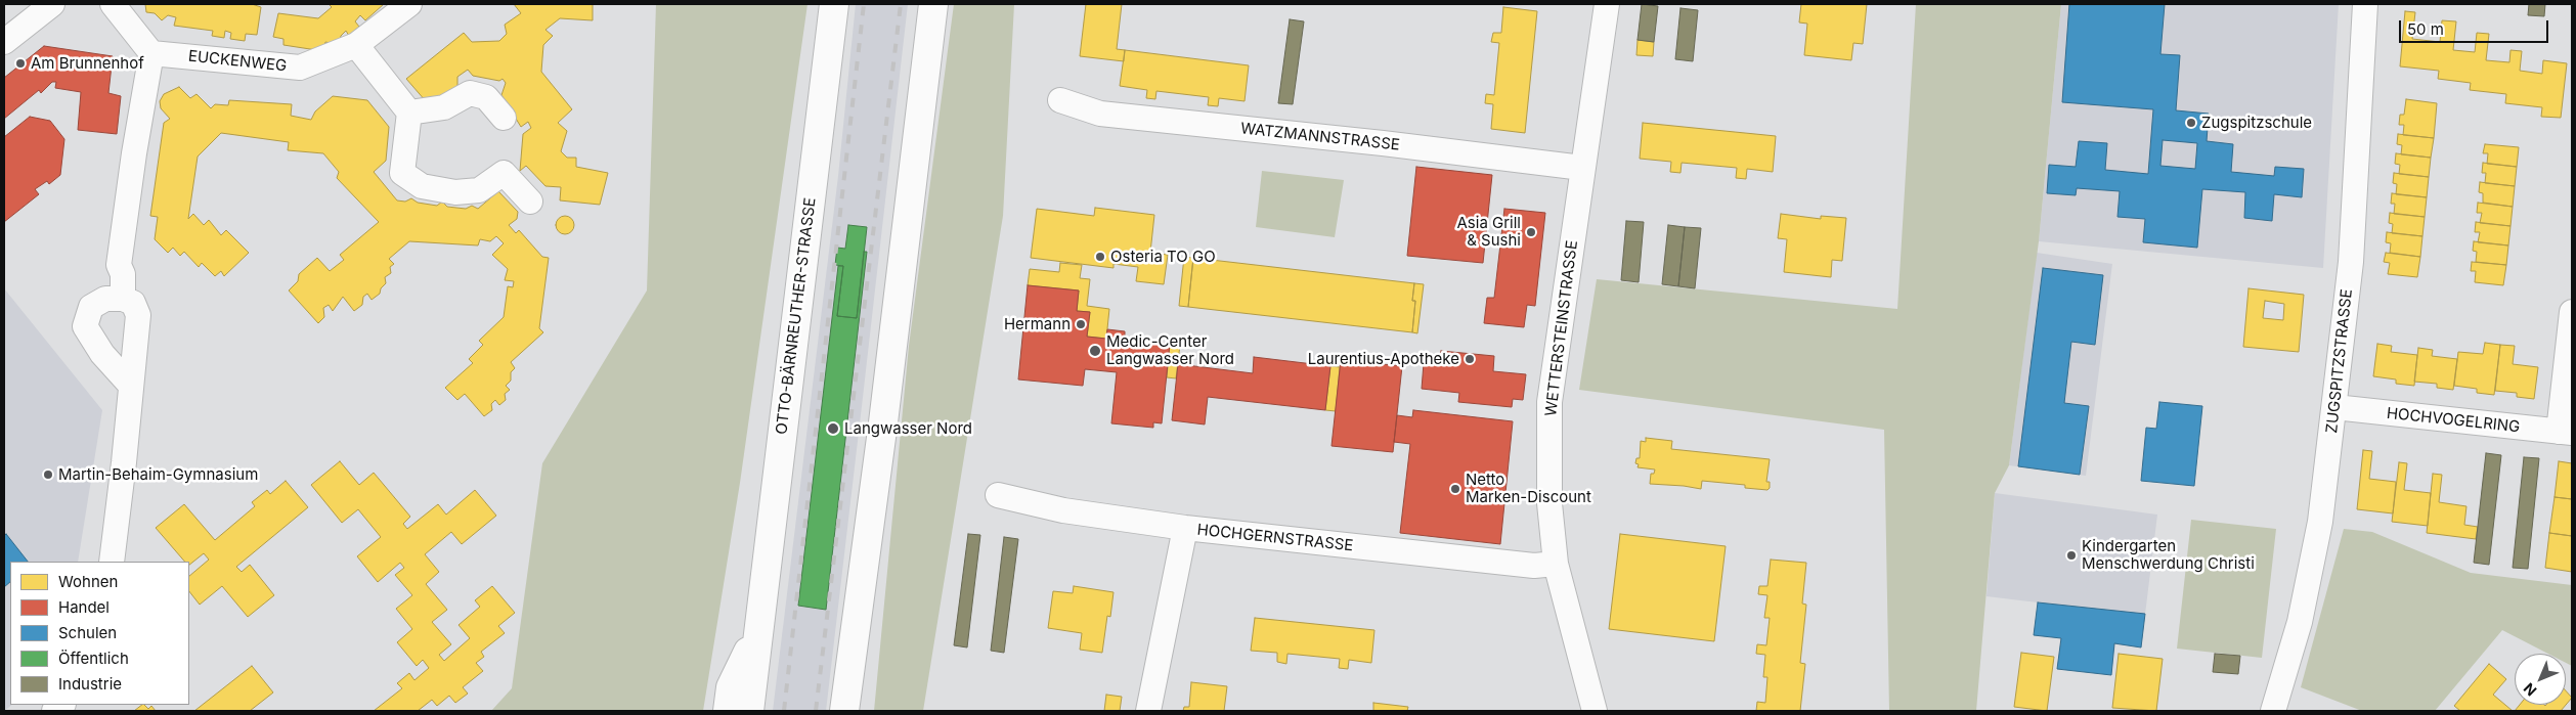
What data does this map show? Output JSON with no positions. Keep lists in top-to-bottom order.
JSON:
{
  "streets": {
    "main road": ["OTTO-BÄRNREUTHER-STRASSE"],
    "street": [
      "EUCKENWEG",
      "WATZMANNSTRASSE",
      "WETTERSTEINSTRASSE",
      "ZUGSPITZSTRASSE",
      "HOCHVOGELRING",
      "HOCHGERNSTRASSE"
    ]
  },
  "crossings": [
    ["WATZMANNSTRASSE", "WETTERSTEINSTRASSE"],
    ["WETTERSTEINSTRASSE", "HOCHGERNSTRASSE"],
    ["ZUGSPITZSTRASSE", "HOCHVOGELRING"]
  ],
  "places": [
    "Am Brunnenhof",
    "Zugspitzschule",
    "Asia Grill & Sushi",
    "Osteria TO GO",
    "Hermann",
    "Medic-Center Langwasser Nord",
    "Laurentius-Apotheke",
    "Langwasser Nord",
    "Martin-Behaim-Gymnasium",
    "Netto Marken-Discount",
    "Kindergarten Menschwerdung Christi"
  ],
  "legend": [
    "Wohnen",
    "Handel",
    "Schulen",
    "Öffentlich",
    "Industrie"
  ],
  "scale_bar": "50 m",
  "north": "bottom left"
}
